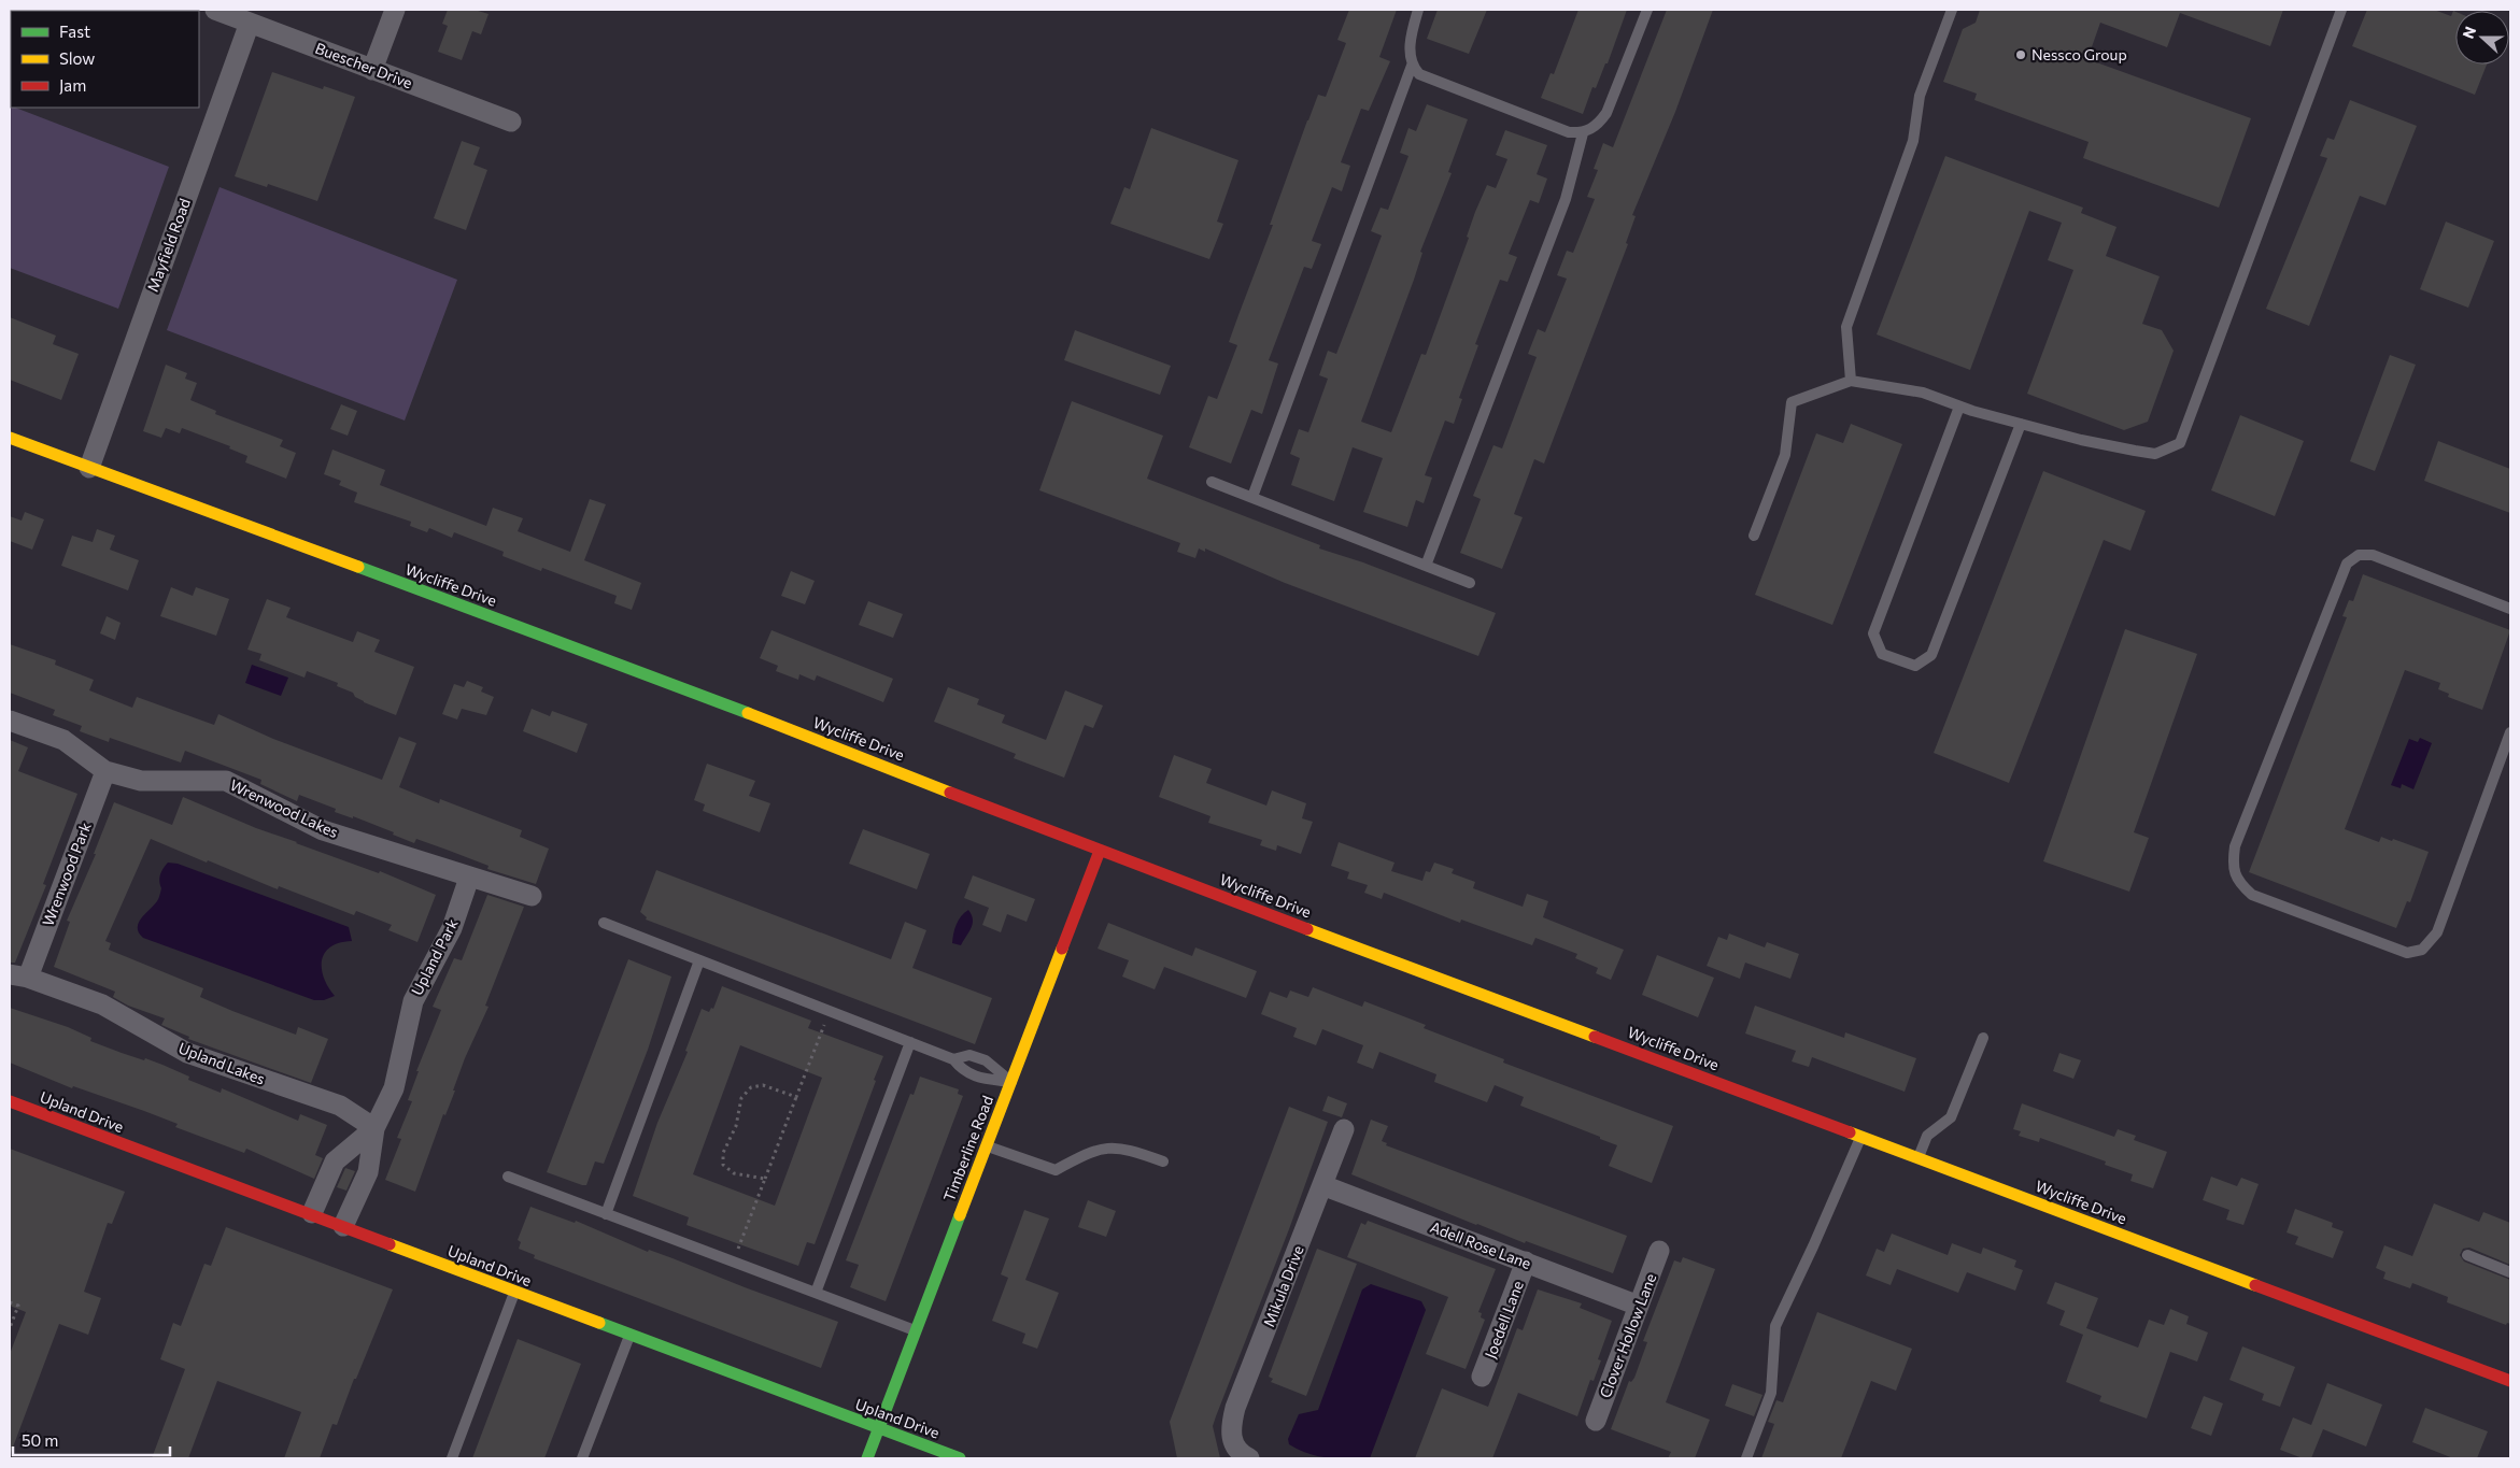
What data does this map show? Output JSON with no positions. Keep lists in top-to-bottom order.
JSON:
{
  "streets": {
    "street": [
      "Buescher Drive",
      "Mayfield Road",
      "Wycliffe Drive",
      "Wrenwood Lakes",
      "Wrenwood Park",
      "Upland Park",
      "Upland Lakes",
      "Upland Drive",
      "Timberline Road",
      "Adell Rose Lane",
      "Mikula Drive",
      "Joedell Lane",
      "Clover Hollow Lane"
    ]
  },
  "crossings": [
    ["Buescher Drive", "Mayfield Road"],
    ["Mayfield Road", "Wycliffe Drive"],
    ["Wycliffe Drive", "Timberline Road"],
    ["Wrenwood Lakes", "Wrenwood Park"],
    ["Wrenwood Lakes", "Upland Park"],
    ["Wrenwood Park", "Upland Lakes"],
    ["Upland Park", "Upland Lakes"],
    ["Upland Park", "Upland Drive"],
    ["Upland Drive", "Timberline Road"],
    ["Adell Rose Lane", "Mikula Drive"],
    ["Adell Rose Lane", "Joedell Lane"],
    ["Adell Rose Lane", "Clover Hollow Lane"]
  ],
  "places": ["Nessco Group"],
  "legend": ["Fast", "Slow", "Jam"],
  "scale_bar": "50 m",
  "north": "left"
}
